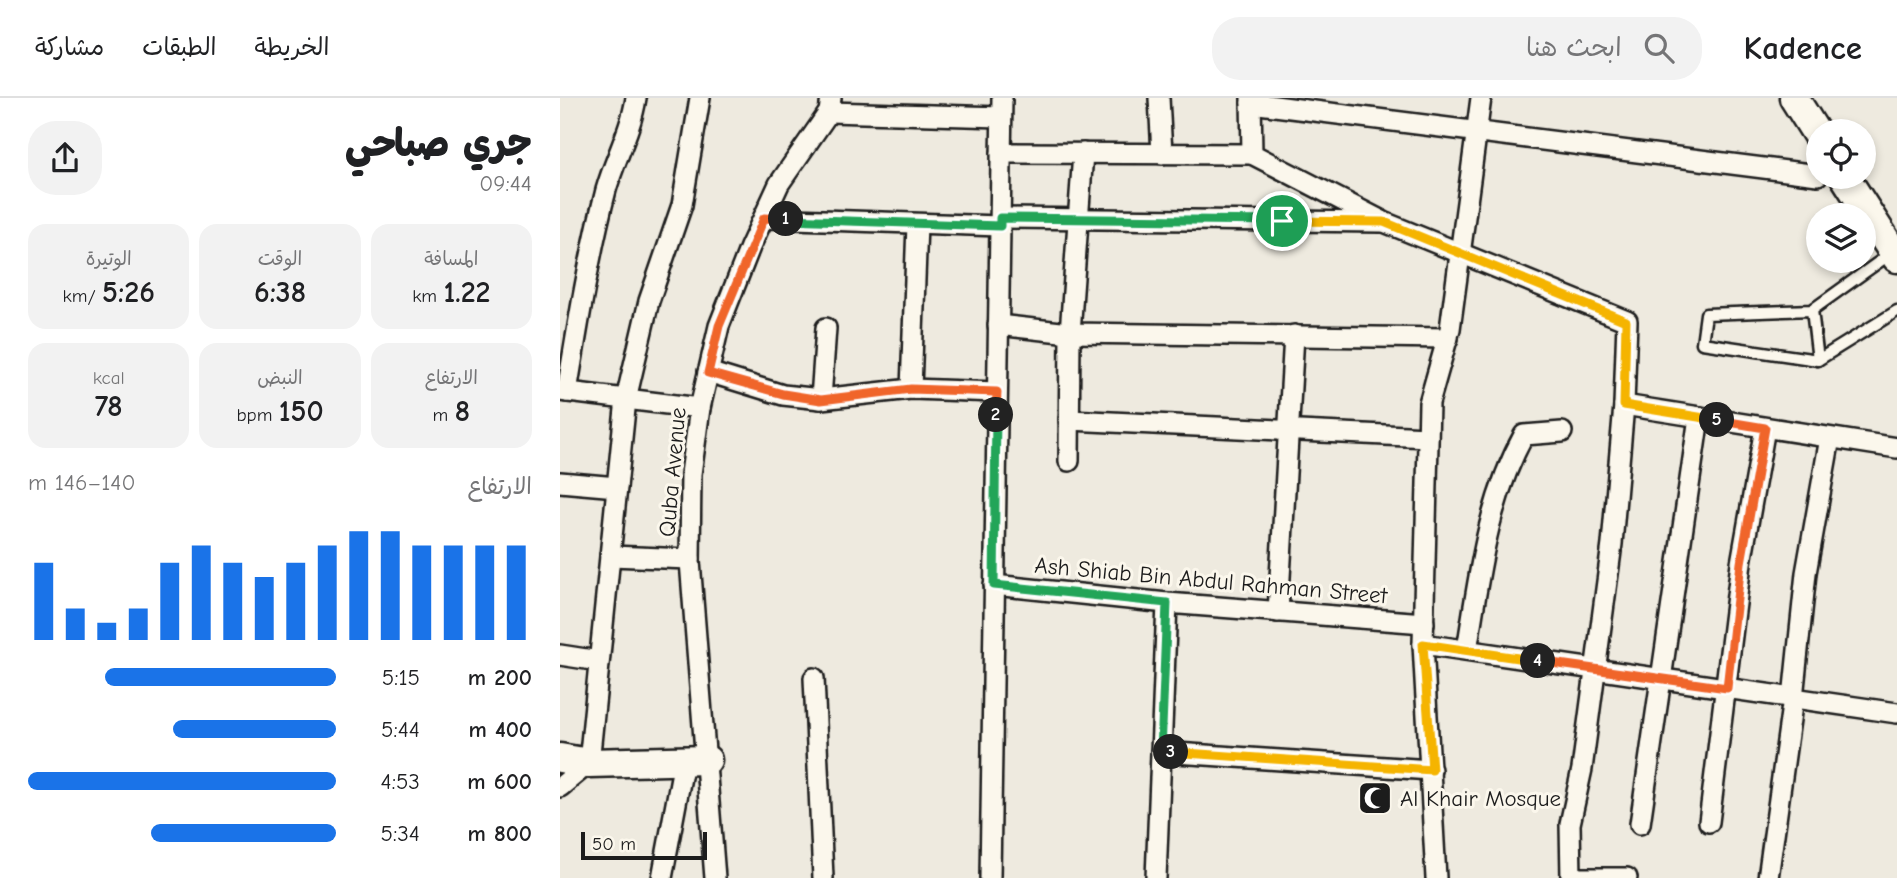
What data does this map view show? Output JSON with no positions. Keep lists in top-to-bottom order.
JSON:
{
  "streets": {
    "street": ["Quba Avenue", "Ash Shiab Bin Abdul Rahman Street"]
  },
  "places": {
    "mosque": ["Al Khair Mosque"]
  },
  "scale_bar": "50 m",
  "page": {
    "header": "Kadence",
    "search": "ابحث هنا",
    "nav": ["الخريطة", "الطبقات", "مشاركة"],
    "heading": ["جري صباحي", "09:44"],
    "pins": [
      "1",
      "2",
      "5",
      "4",
      "3"
    ],
    "stats": [
      ["المسافة", "1.22 km"],
      ["الوقت", "6:38"],
      ["الوتيرة", "5:26 /km"],
      ["الارتفاع", "8 m"],
      ["النبض", "150 bpm"],
      ["kcal", "78"]
    ],
    "chart": ["الارتفاع", "140–146 m"],
    "list": [
      {
        "name": "200 m",
        "note": "5:15"
      },
      {
        "name": "400 m",
        "note": "5:44"
      },
      {
        "name": "600 m",
        "note": "4:53"
      },
      {
        "name": "800 m",
        "note": "5:34"
      }
    ],
    "scale": "50 m"
  }
}
